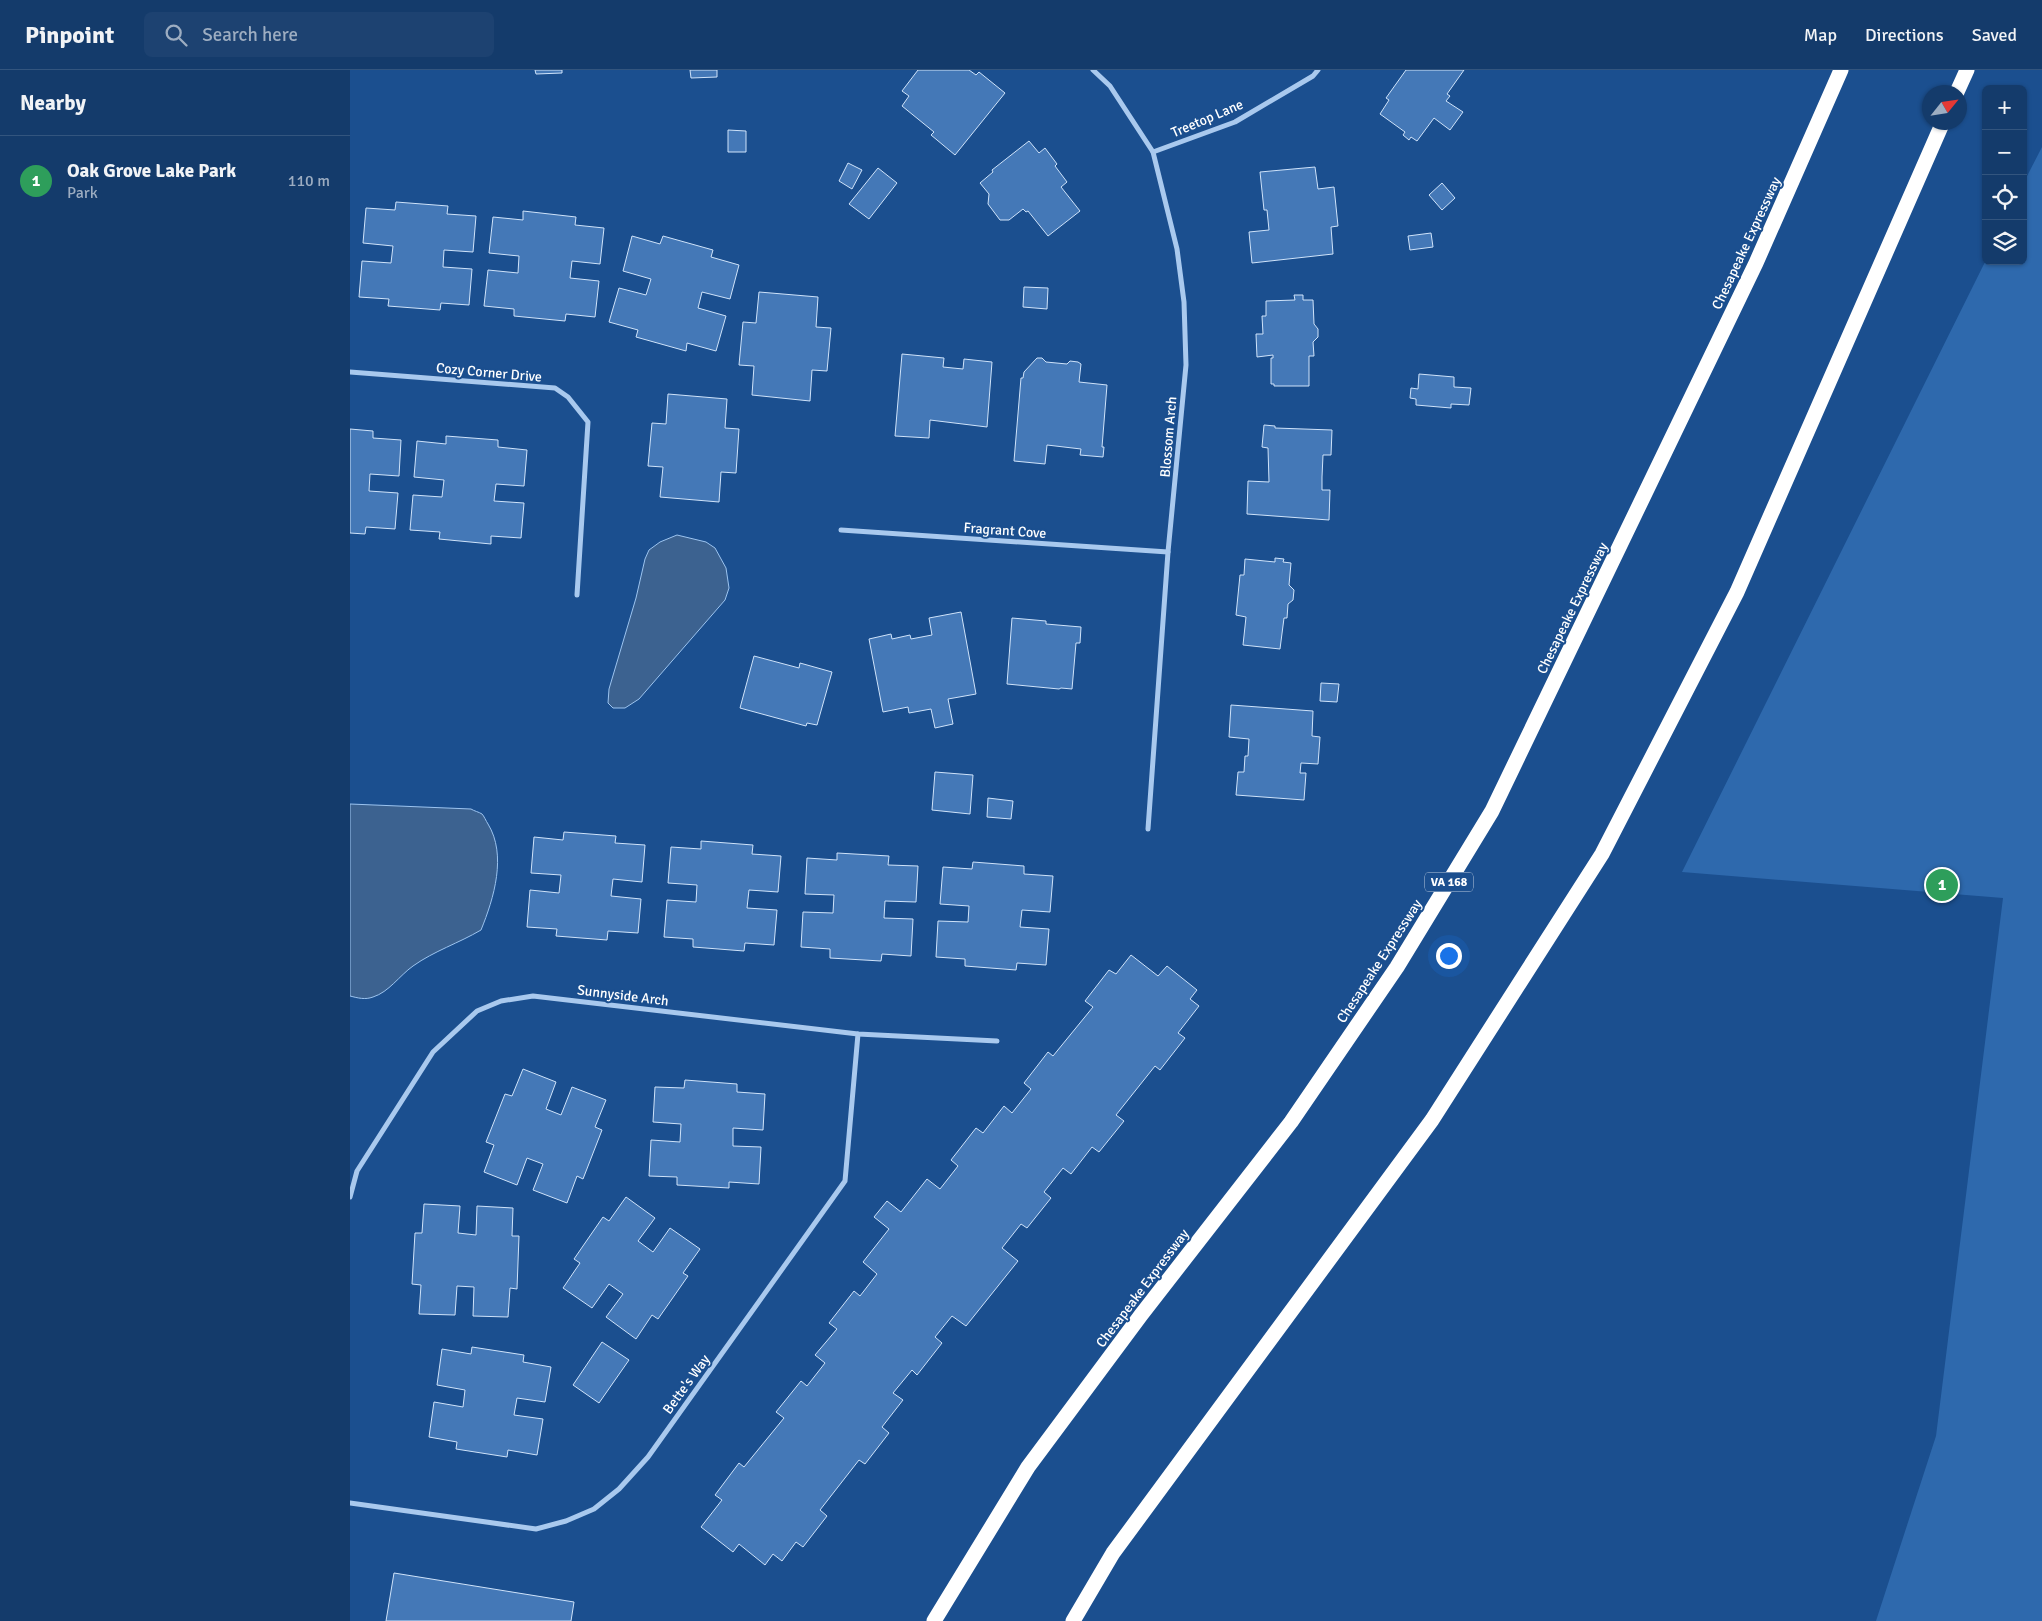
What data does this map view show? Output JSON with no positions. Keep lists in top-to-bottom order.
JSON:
{
  "streets": {
    "highway": ["Chesapeake Expressway", "VA 168"],
    "street": [
      "Treetop Lane",
      "Cozy Corner Drive",
      "Blossom Arch",
      "Fragrant Cove",
      "Sunnyside Arch",
      "Bette's Way"
    ]
  },
  "crossings": [
    ["Treetop Lane", "Blossom Arch"],
    ["Blossom Arch", "Fragrant Cove"],
    ["Sunnyside Arch", "Bette's Way"]
  ],
  "north": "top right",
  "page": {
    "header": "Pinpoint",
    "search": "Search here",
    "nav": ["Map", "Directions", "Saved"],
    "heading": "Nearby",
    "map_buttons": ["+", "−"],
    "list": [
      {
        "mark": "1",
        "name": "Oak Grove Lake Park",
        "note": "Park",
        "value": "110 m"
      }
    ],
    "pins": "1"
  }
}
